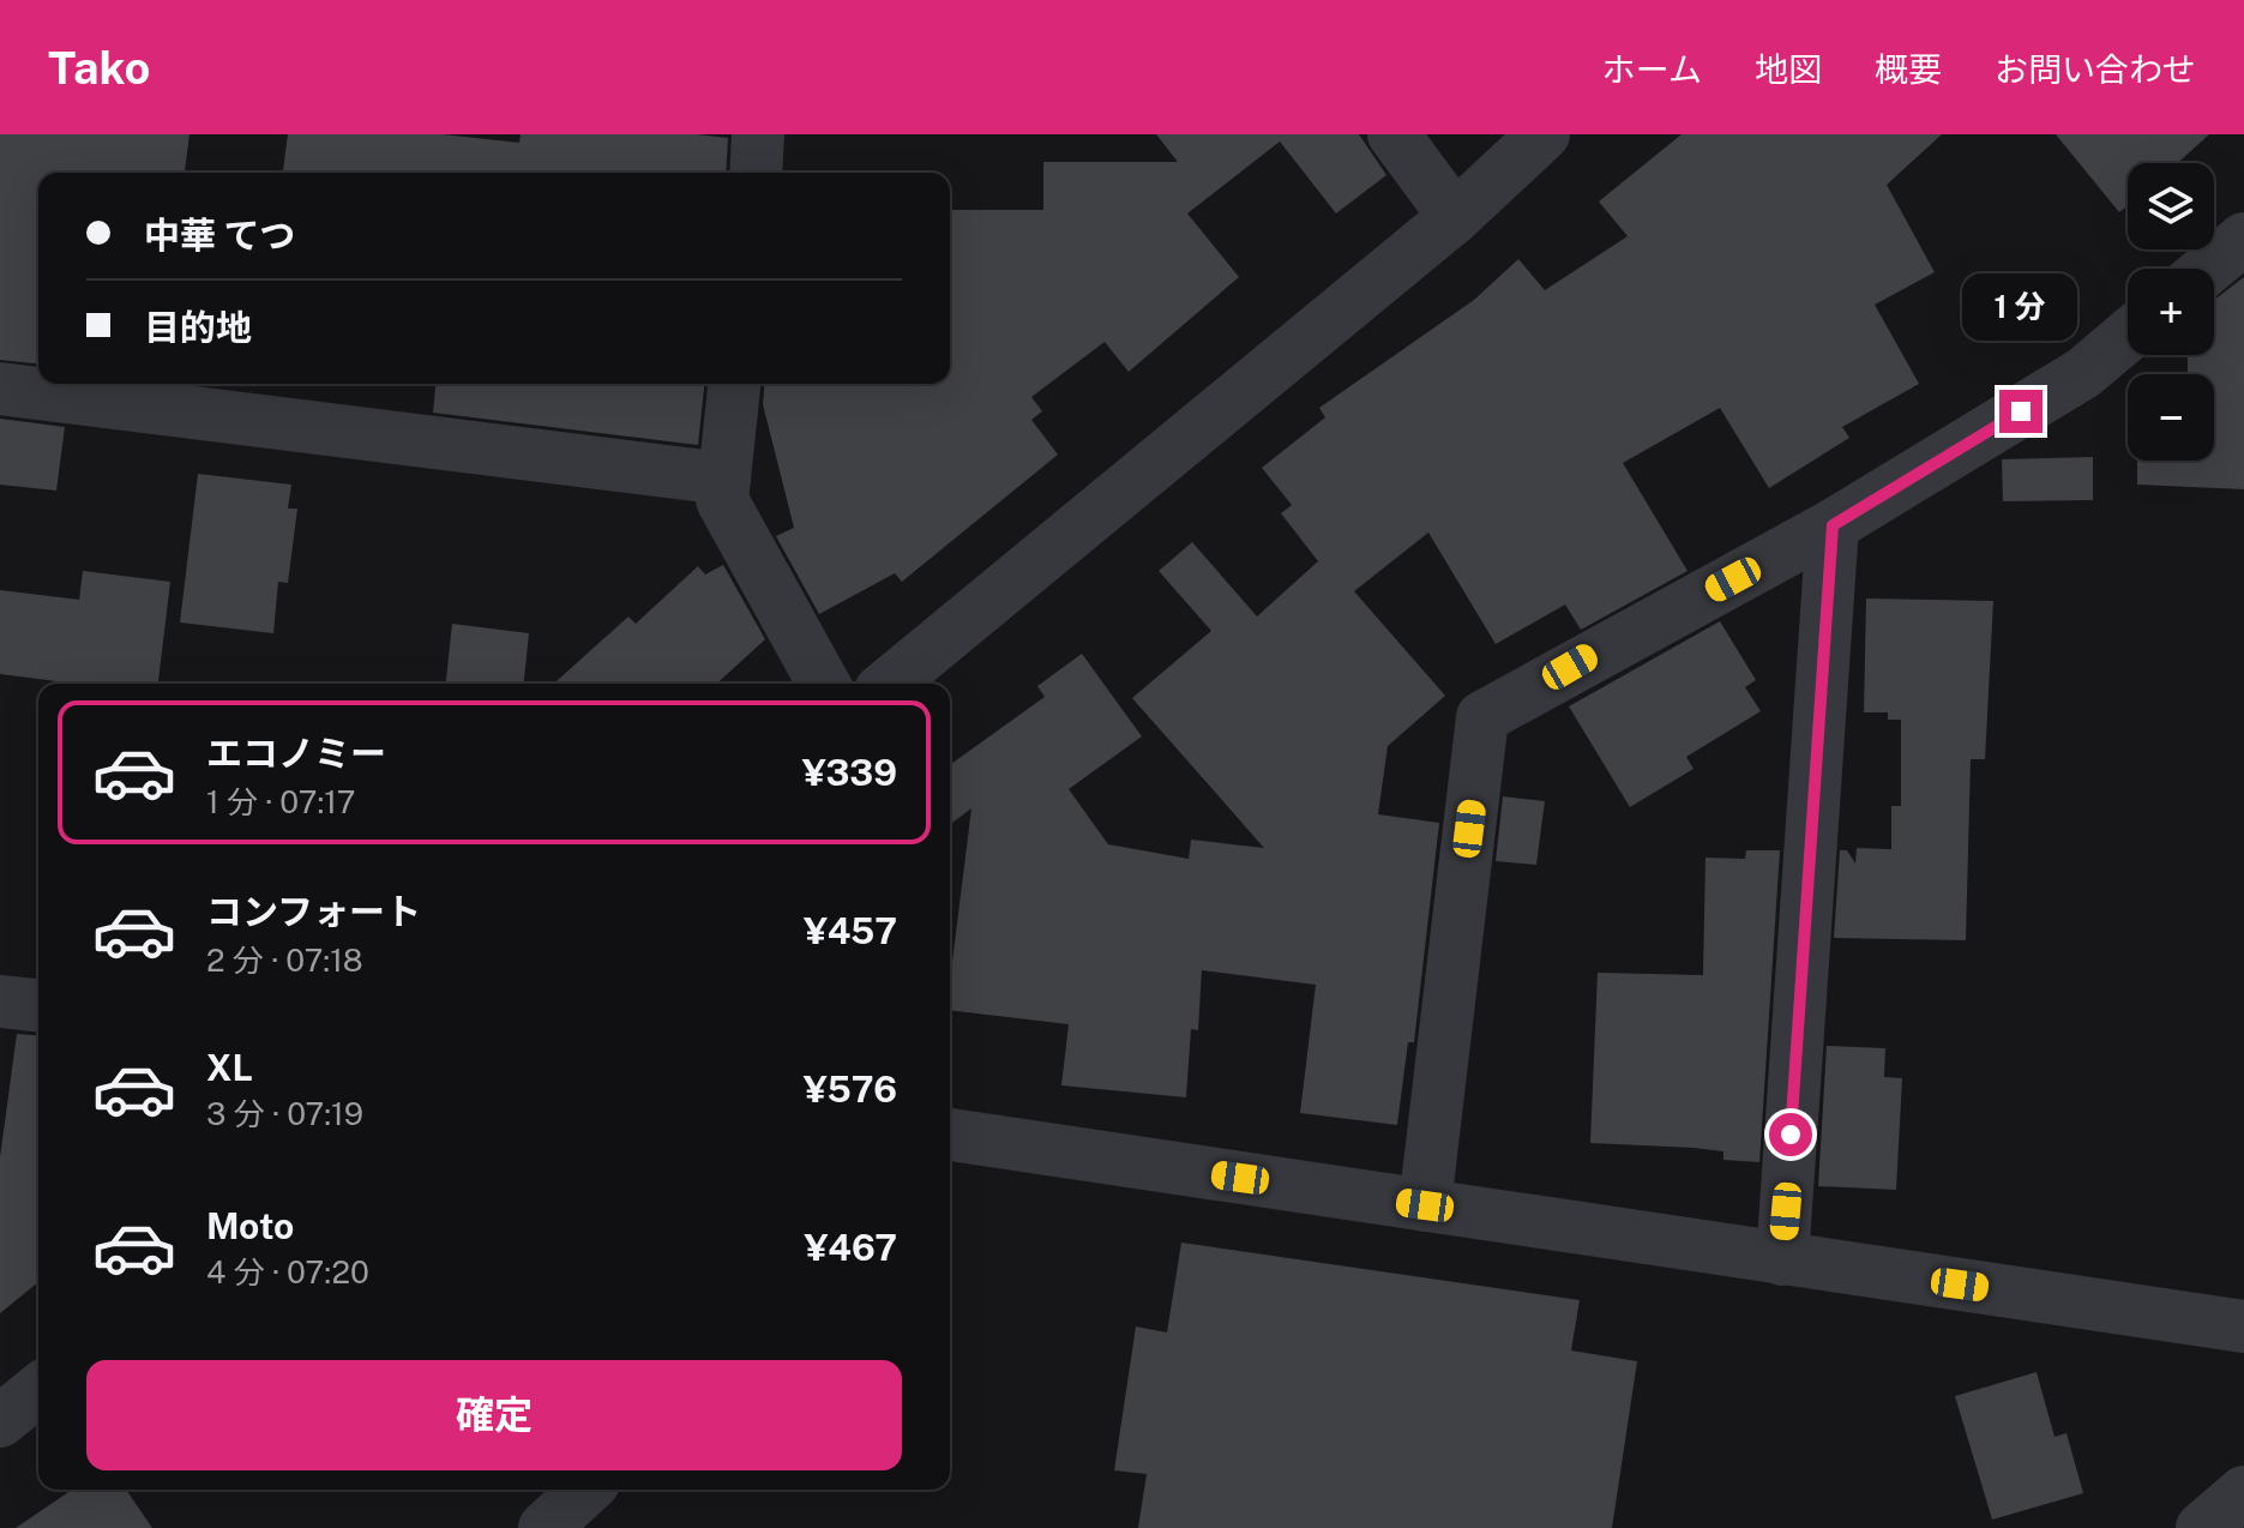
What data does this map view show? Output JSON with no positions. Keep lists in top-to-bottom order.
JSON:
{
  "page": {
    "header": "Tako",
    "nav": [
      "ホーム",
      "地図",
      "概要",
      "お問い合わせ"
    ],
    "map_buttons": ["+", "−"],
    "banner": ["中華 てつ", "目的地"],
    "bubble": "1 分",
    "list": [
      {
        "name": "エコノミー",
        "note": "1 分 · 07:17",
        "value": "¥339"
      },
      {
        "name": "コンフォート",
        "note": "2 分 · 07:18",
        "value": "¥457"
      },
      {
        "name": "XL",
        "note": "3 分 · 07:19",
        "value": "¥576"
      },
      {
        "name": "Moto",
        "note": "4 分 · 07:20",
        "value": "¥467"
      }
    ],
    "buttons": "確定"
  }
}
